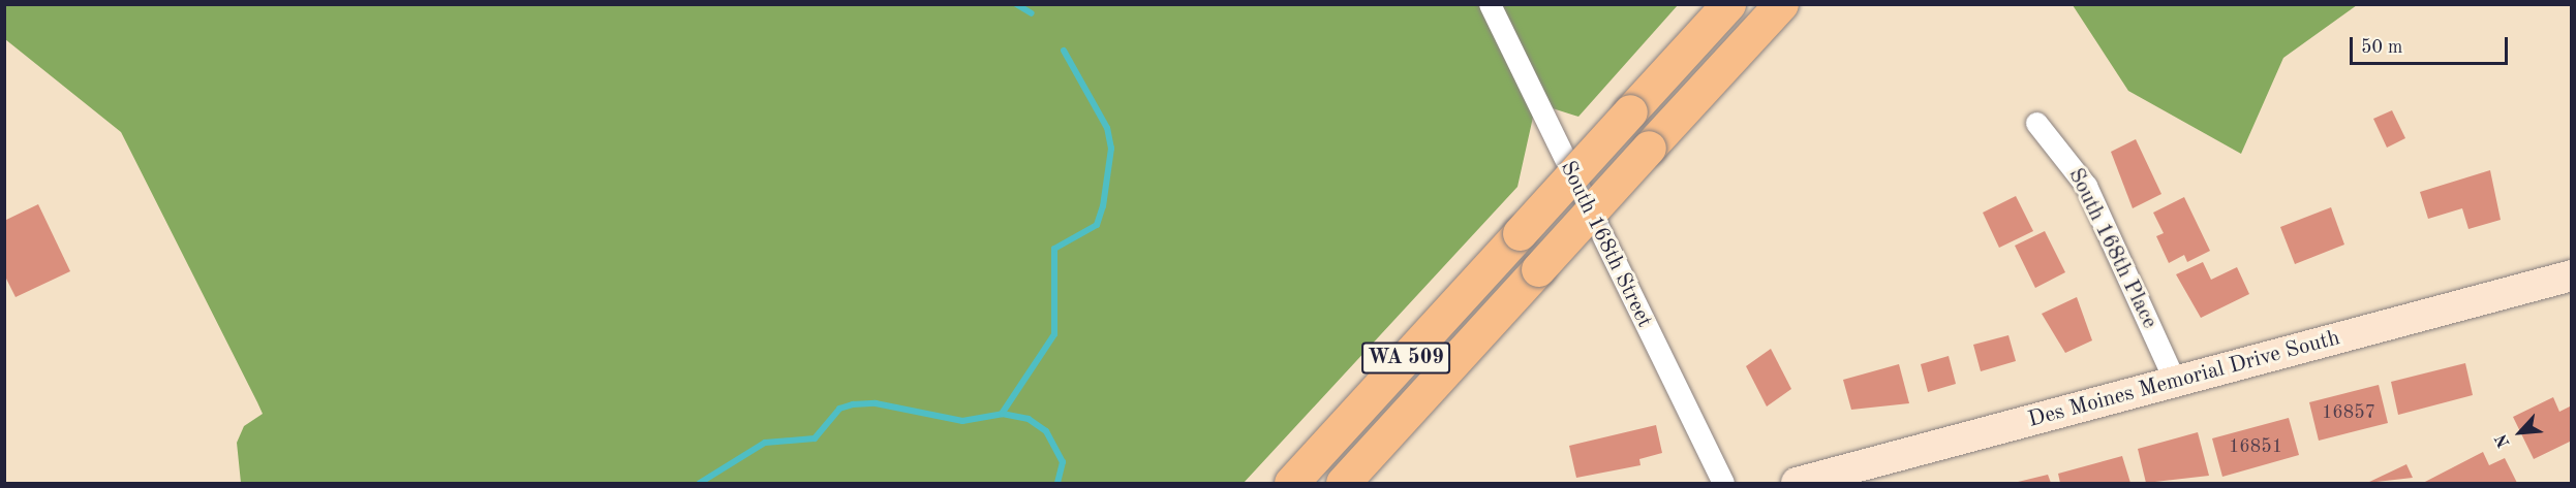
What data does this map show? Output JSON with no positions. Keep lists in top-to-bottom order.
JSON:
{
  "streets": {
    "highway": ["WA 509"],
    "main road": ["Des Moines Memorial Drive South"],
    "street": ["South 168th Street", "South 168th Place"]
  },
  "crossings": [
    ["South 168th Place", "Des Moines Memorial Drive South"]
  ],
  "house_numbers": ["16857", "16851"],
  "scale_bar": "50 m",
  "north": "bottom left"
}
